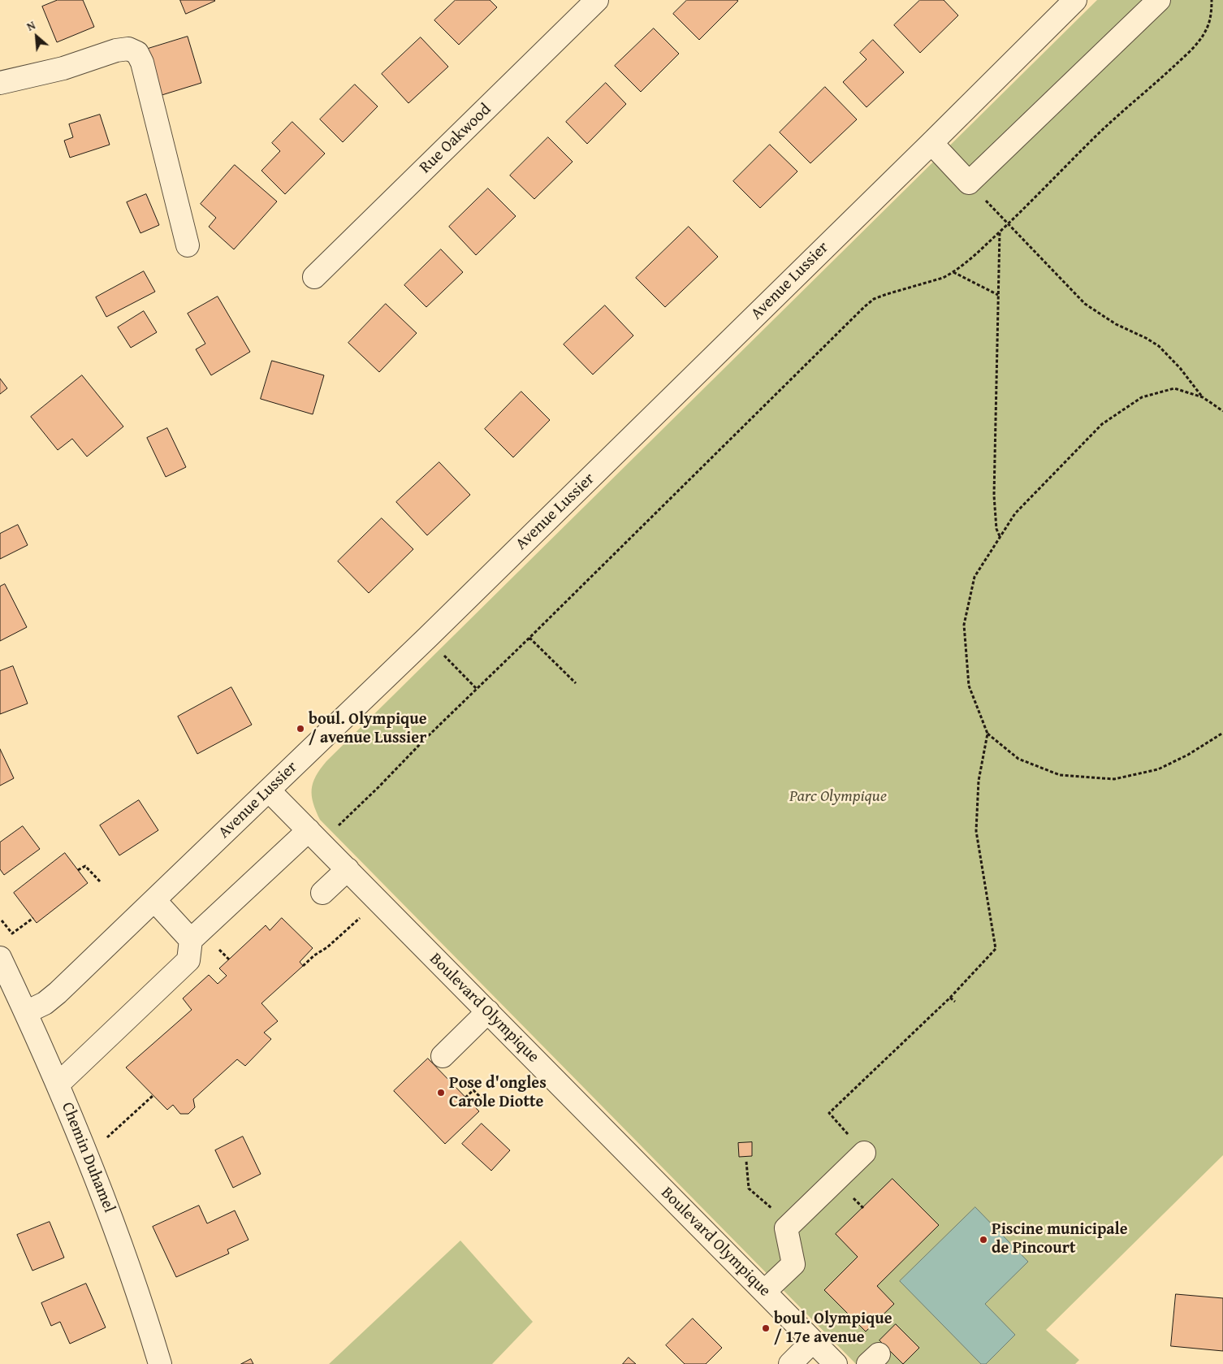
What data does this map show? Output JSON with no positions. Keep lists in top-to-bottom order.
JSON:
{
  "streets": {
    "street": [
      "Rue Oakwood",
      "Avenue Lussier",
      "Boulevard Olympique",
      "Chemin Duhamel"
    ]
  },
  "crossings": [
    ["Avenue Lussier", "Boulevard Olympique"],
    ["Avenue Lussier", "Chemin Duhamel"]
  ],
  "parks": ["Parc Olympique"],
  "places": [
    "boul. Olympique / avenue Lussier",
    "Pose d'ongles Carole Diotte",
    "Piscine municipale de Pincourt",
    "boul. Olympique / 17e avenue"
  ],
  "north": "top left"
}
